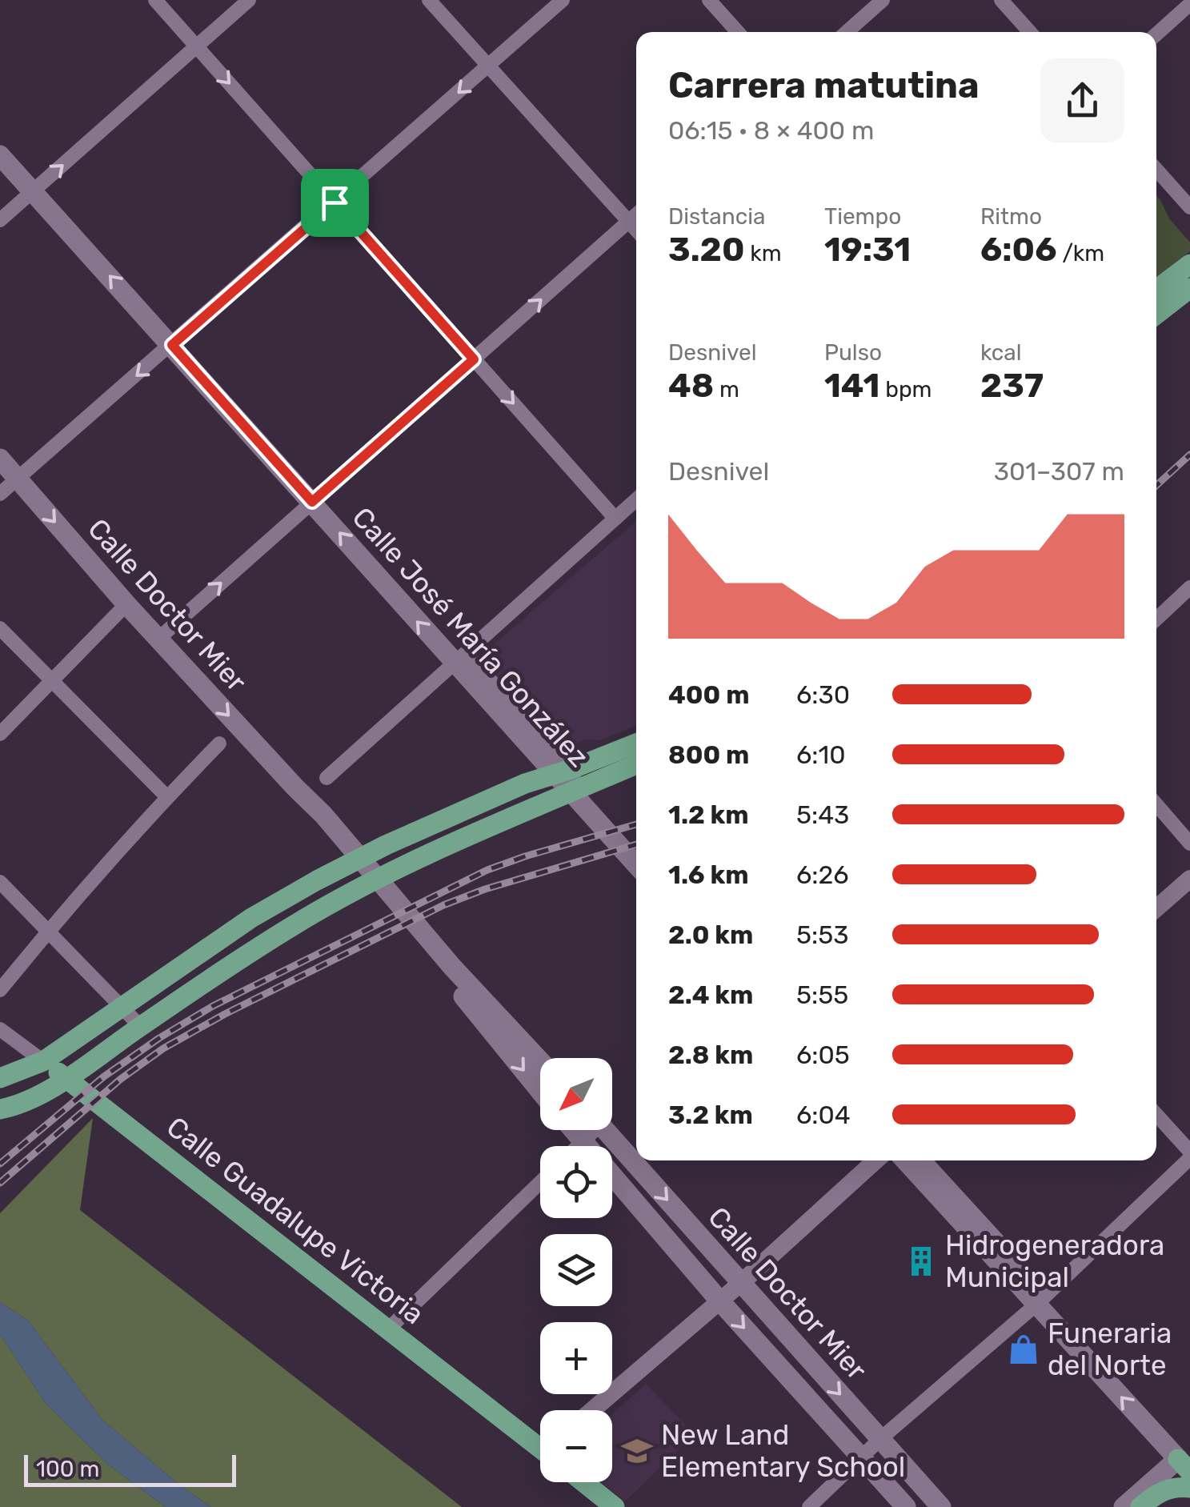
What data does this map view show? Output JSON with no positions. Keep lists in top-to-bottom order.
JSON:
{
  "streets": {
    "main road": ["Calle Doctor Mier", "Calle José María González", "Calle Guadalupe Victoria"]
  },
  "one_way": ["Calle José María González"],
  "places": {
    "building": ["Hidrogeneradora Municipal"],
    "shop": ["Funeraria del Norte"],
    "school or university": ["New Land Elementary School"]
  },
  "scale_bar": "100 m",
  "north": "bottom left",
  "page": {
    "heading": ["Carrera matutina", "06:15 · 8 × 400 m"],
    "stats": [
      ["Distancia", "3.20 km"],
      ["Tiempo", "19:31"],
      ["Ritmo", "6:06 /km"],
      ["Desnivel", "48 m"],
      ["Pulso", "141 bpm"],
      ["kcal", "237"]
    ],
    "chart": ["Desnivel", "301–307 m"],
    "list": [
      {
        "name": "400 m",
        "note": "6:30"
      },
      {
        "name": "800 m",
        "note": "6:10"
      },
      {
        "name": "1.2 km",
        "note": "5:43"
      },
      {
        "name": "1.6 km",
        "note": "6:26"
      },
      {
        "name": "2.0 km",
        "note": "5:53"
      },
      {
        "name": "2.4 km",
        "note": "5:55"
      },
      {
        "name": "2.8 km",
        "note": "6:05"
      },
      {
        "name": "3.2 km",
        "note": "6:04"
      }
    ],
    "map_buttons": ["+", "−"],
    "scale": "100 m"
  }
}
